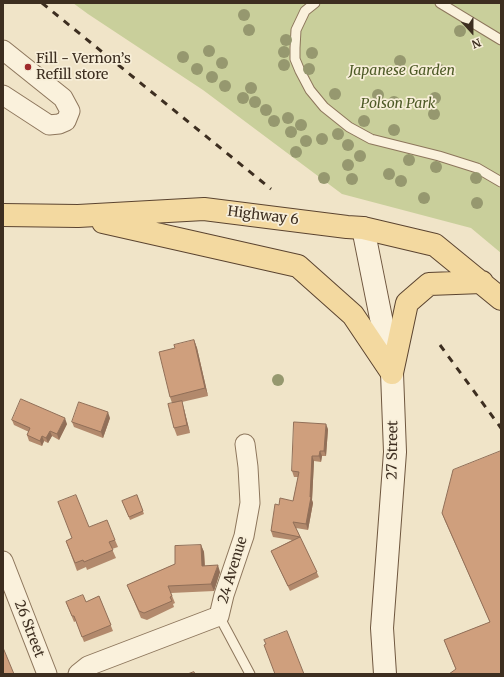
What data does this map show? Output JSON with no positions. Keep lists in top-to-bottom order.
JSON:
{
  "streets": {
    "main road": ["Highway 6", "27 Street"],
    "street": ["24 Avenue", "26 Street"]
  },
  "crossings": [
    ["Highway 6", "27 Street"]
  ],
  "parks": ["Japanese Garden", "Polson Park"],
  "places": ["Fill - Vernon’s Refill store"],
  "north": "bottom"
}
